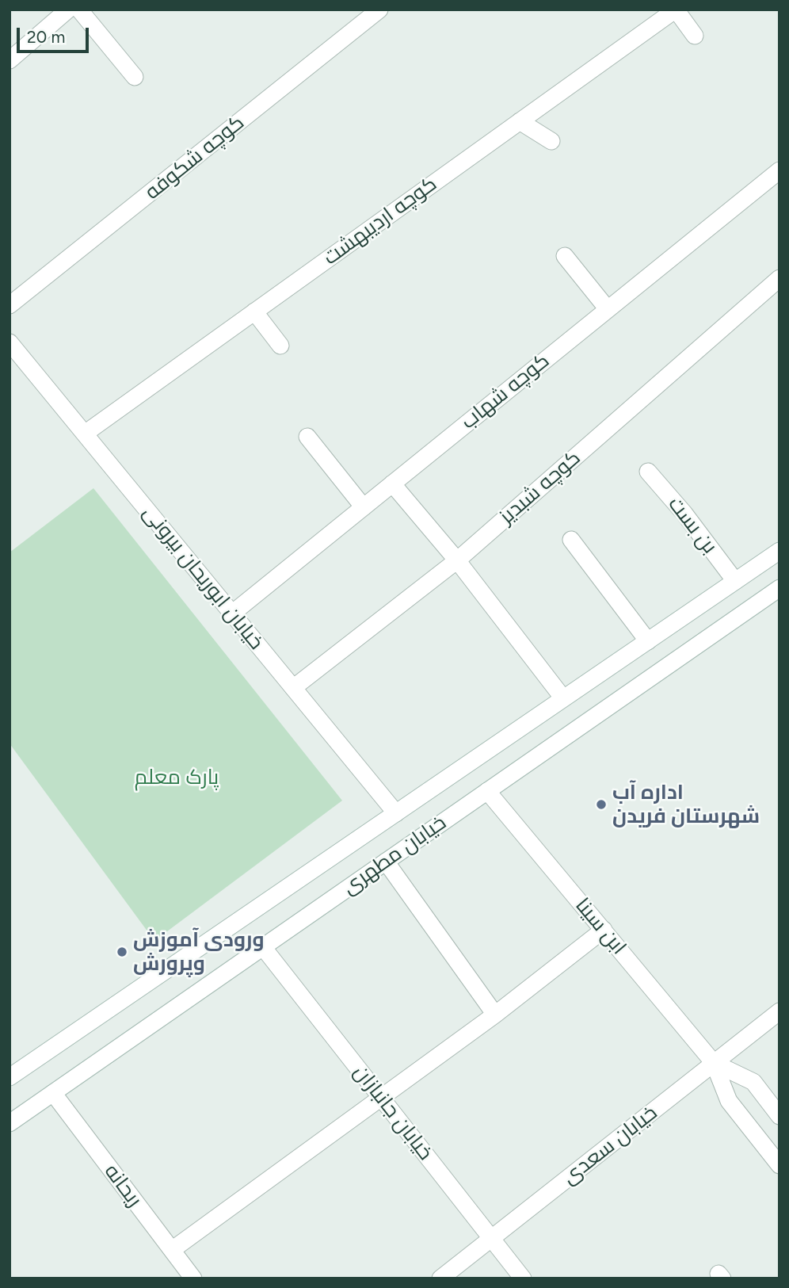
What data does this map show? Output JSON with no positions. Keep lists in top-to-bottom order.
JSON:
{
  "streets": {
    "street": [
      "کوچه شکوفه",
      "کوچه اردیبهشت",
      "کوچه شهاب",
      "کوچه شبدیز",
      "بن بست",
      "خیابان ابوریحان بیرونی",
      "خیابان مطهری",
      "ابن سینا",
      "خیابان جانبازان",
      "خیابان سعدی",
      "ریحانه"
    ]
  },
  "crossings": [
    ["کوچه اردیبهشت", "خیابان ابوریحان بیرونی"],
    ["کوچه شهاب", "خیابان ابوریحان بیرونی"],
    ["کوچه شبدیز", "خیابان ابوریحان بیرونی"],
    ["بن بست", "خیابان مطهری"],
    ["خیابان ابوریحان بیرونی", "خیابان مطهری"],
    ["خیابان مطهری", "ابن سینا"],
    ["خیابان مطهری", "خیابان جانبازان"],
    ["خیابان مطهری", "ریحانه"],
    ["ابن سینا", "خیابان سعدی"],
    ["خیابان جانبازان", "خیابان سعدی"]
  ],
  "parks": ["پارک معلم"],
  "places": ["اداره آب شهرستان فریدن", "ورودی آموزش وپرورش"],
  "scale_bar": "20 m"
}
